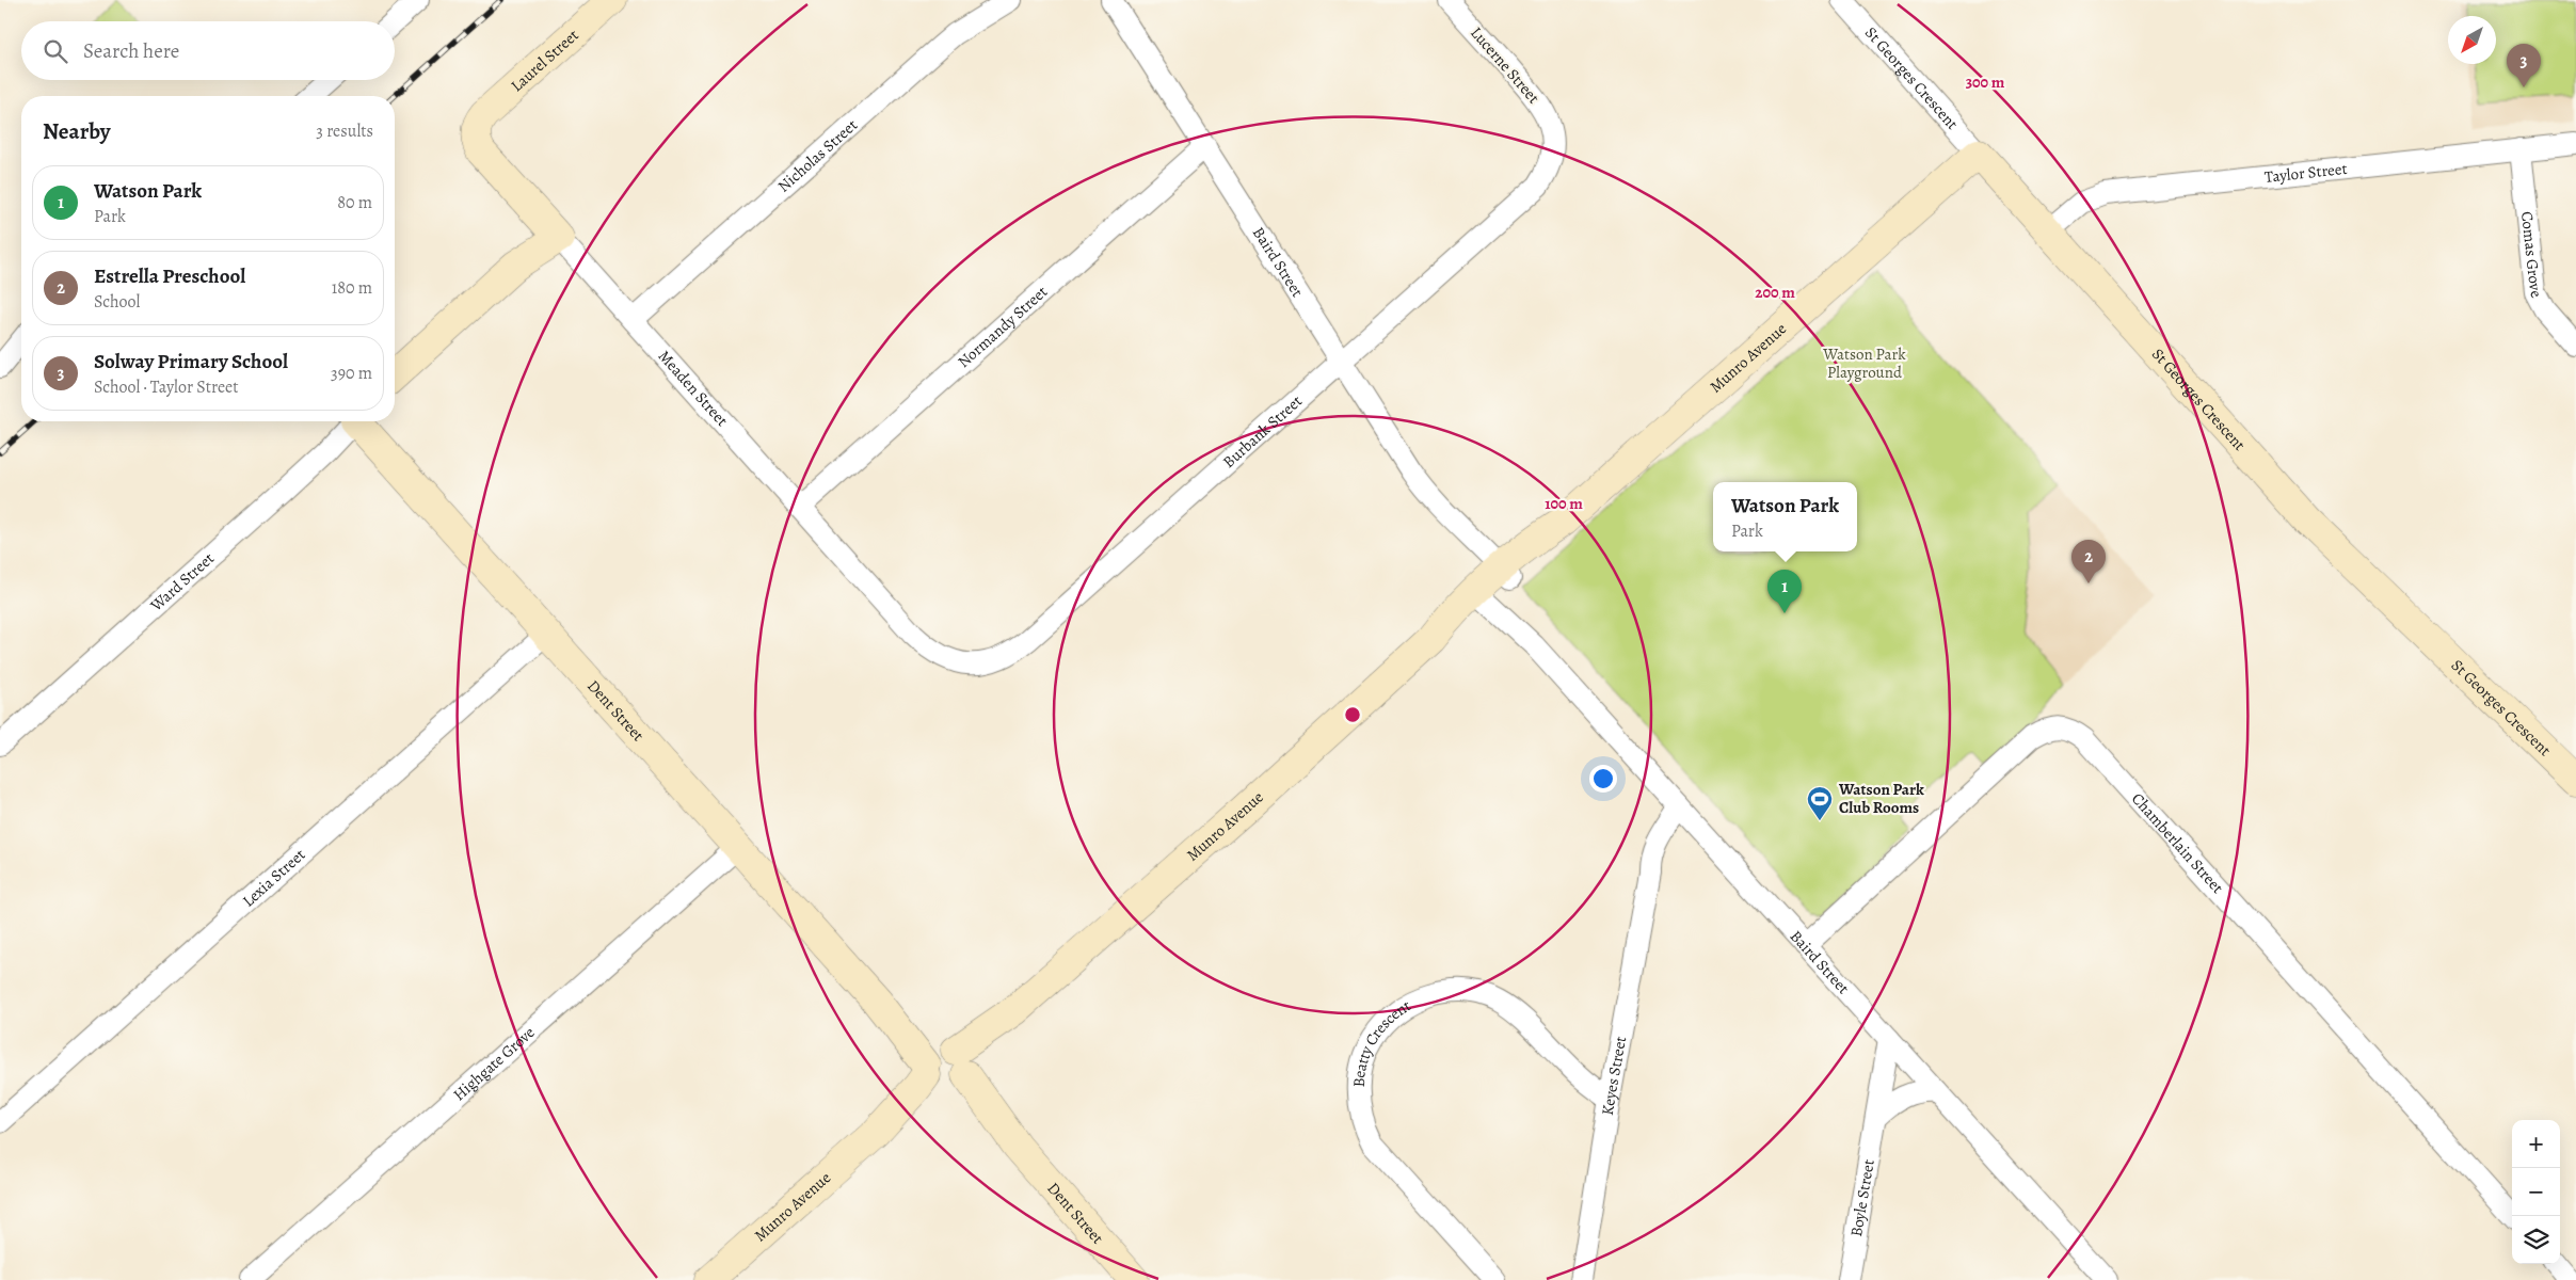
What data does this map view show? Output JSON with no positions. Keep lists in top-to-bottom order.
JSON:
{
  "streets": {
    "street": [
      "Laurel Street",
      "Lucerne Street",
      "St Georges Crescent",
      "Nicholas Street",
      "Taylor Street",
      "Comas Grove",
      "Baird Street",
      "Normandy Street",
      "Munro Avenue",
      "Meaden Street",
      "Burbank Street",
      "Ward Street",
      "Dent Street",
      "Chamberlain Street",
      "Lexia Street",
      "Beatty Crescent",
      "Highgate Grove",
      "Keyes Street",
      "Boyle Street"
    ]
  },
  "crossings": [
    ["Laurel Street", "Meaden Street"],
    ["Lucerne Street", "Burbank Street"],
    ["St Georges Crescent", "Taylor Street"],
    ["St Georges Crescent", "Munro Avenue"],
    ["Nicholas Street", "Meaden Street"],
    ["Taylor Street", "Comas Grove"],
    ["Baird Street", "Normandy Street"],
    ["Baird Street", "Munro Avenue"],
    ["Baird Street", "Burbank Street"],
    ["Baird Street", "Chamberlain Street"],
    ["Baird Street", "Keyes Street"],
    ["Baird Street", "Boyle Street"],
    ["Normandy Street", "Meaden Street"],
    ["Munro Avenue", "Dent Street"],
    ["Meaden Street", "Burbank Street"],
    ["Dent Street", "Lexia Street"],
    ["Dent Street", "Highgate Grove"],
    ["Beatty Crescent", "Keyes Street"]
  ],
  "parks": ["Watson Park Playground"],
  "places": {
    "sports": ["Watson Park Club Rooms"]
  },
  "north": "bottom left",
  "page": {
    "search": "Search here",
    "pins": ["3", "2", "1"],
    "heading": ["Nearby", "3 results"],
    "list": [
      {
        "mark": "1",
        "name": "Watson Park",
        "note": "Park",
        "value": "80 m"
      },
      {
        "mark": "2",
        "name": "Estrella Preschool",
        "note": "School",
        "value": "180 m"
      },
      {
        "mark": "3",
        "name": "Solway Primary School",
        "note": "School · Taylor Street",
        "value": "390 m"
      }
    ],
    "popup": ["Watson Park", "Park"],
    "map_buttons": ["+", "−"]
  },
  "rings": ["300 m", "200 m", "100 m"]
}
